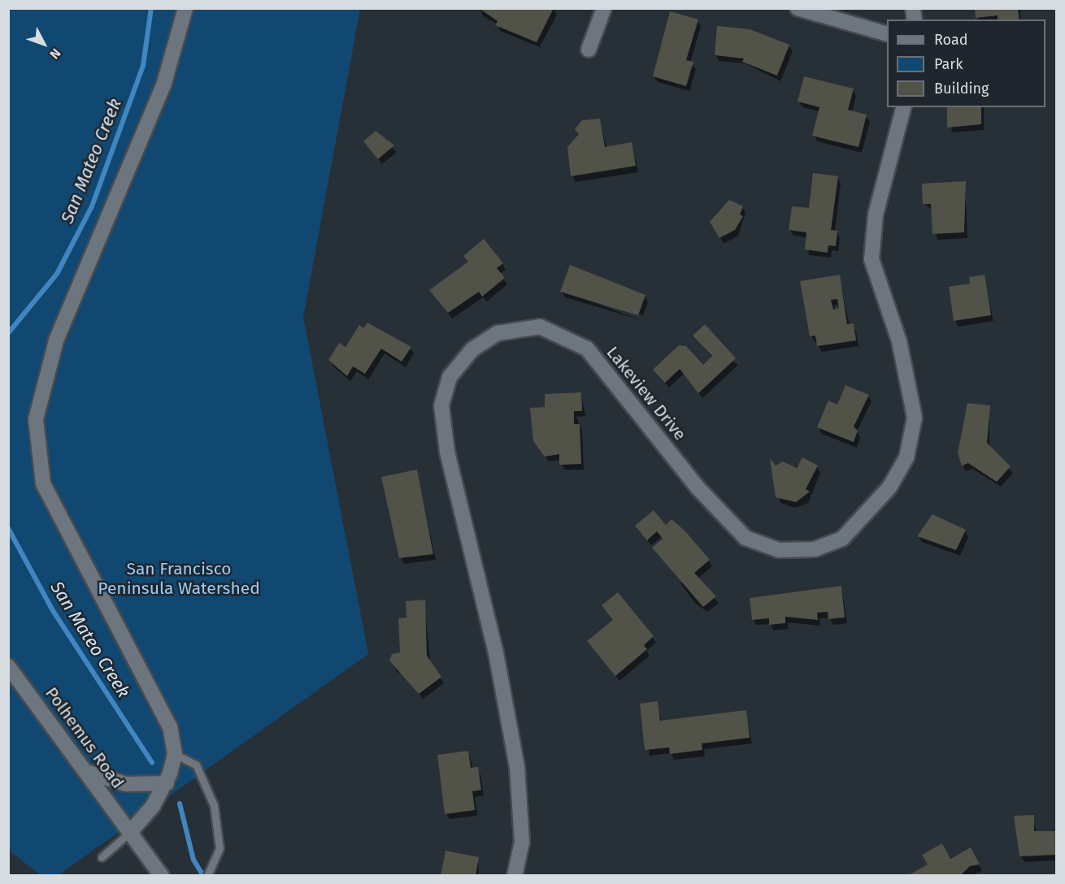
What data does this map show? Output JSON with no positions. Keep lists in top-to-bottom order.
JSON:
{
  "streets": {
    "street": ["Lakeview Drive", "Polhemus Road"]
  },
  "water": ["San Mateo Creek"],
  "parks": ["San Francisco Peninsula Watershed"],
  "legend": ["Road", "Park", "Building"],
  "north": "bottom right"
}
